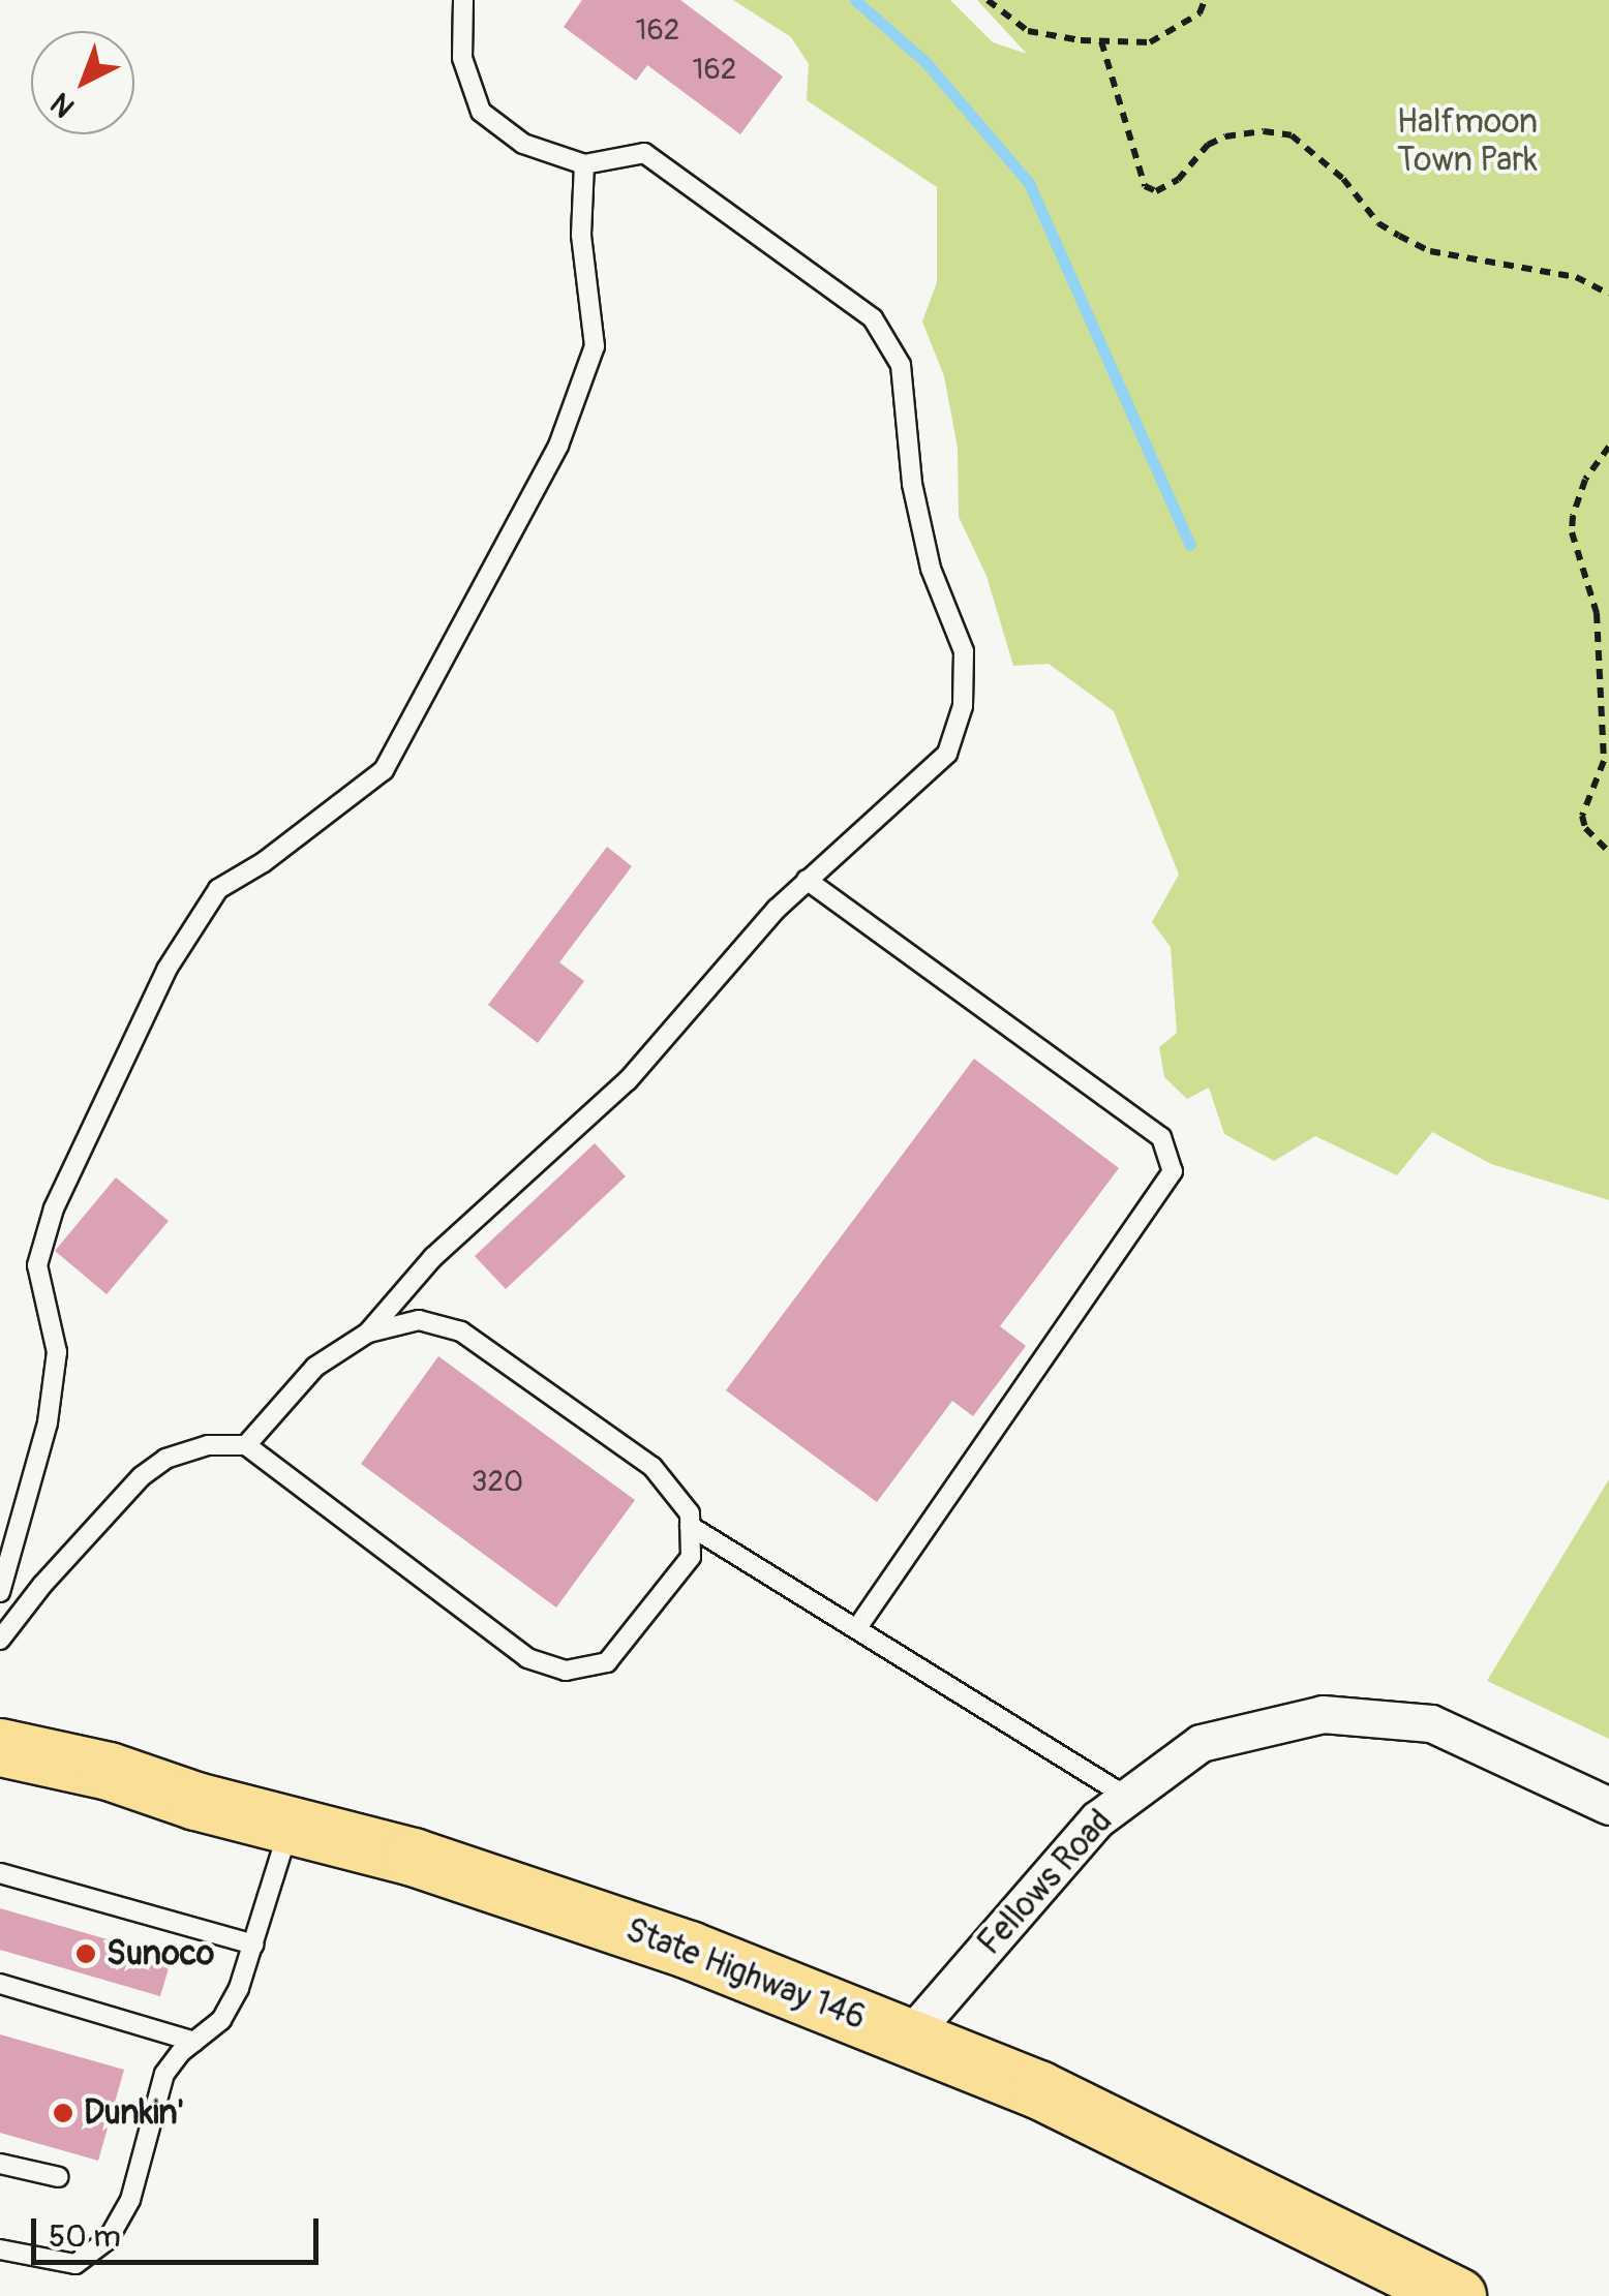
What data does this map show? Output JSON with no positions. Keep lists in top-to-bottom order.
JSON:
{
  "streets": {
    "main road": ["State Highway 146"],
    "street": ["Fellows Road"]
  },
  "crossings": [
    ["Fellows Road", "State Highway 146"]
  ],
  "parks": ["Halfmoon Town Park"],
  "places": ["Sunoco", "Dunkin'"],
  "house_numbers": ["162", "162", "320"],
  "scale_bar": "50 m",
  "north": "bottom left"
}
